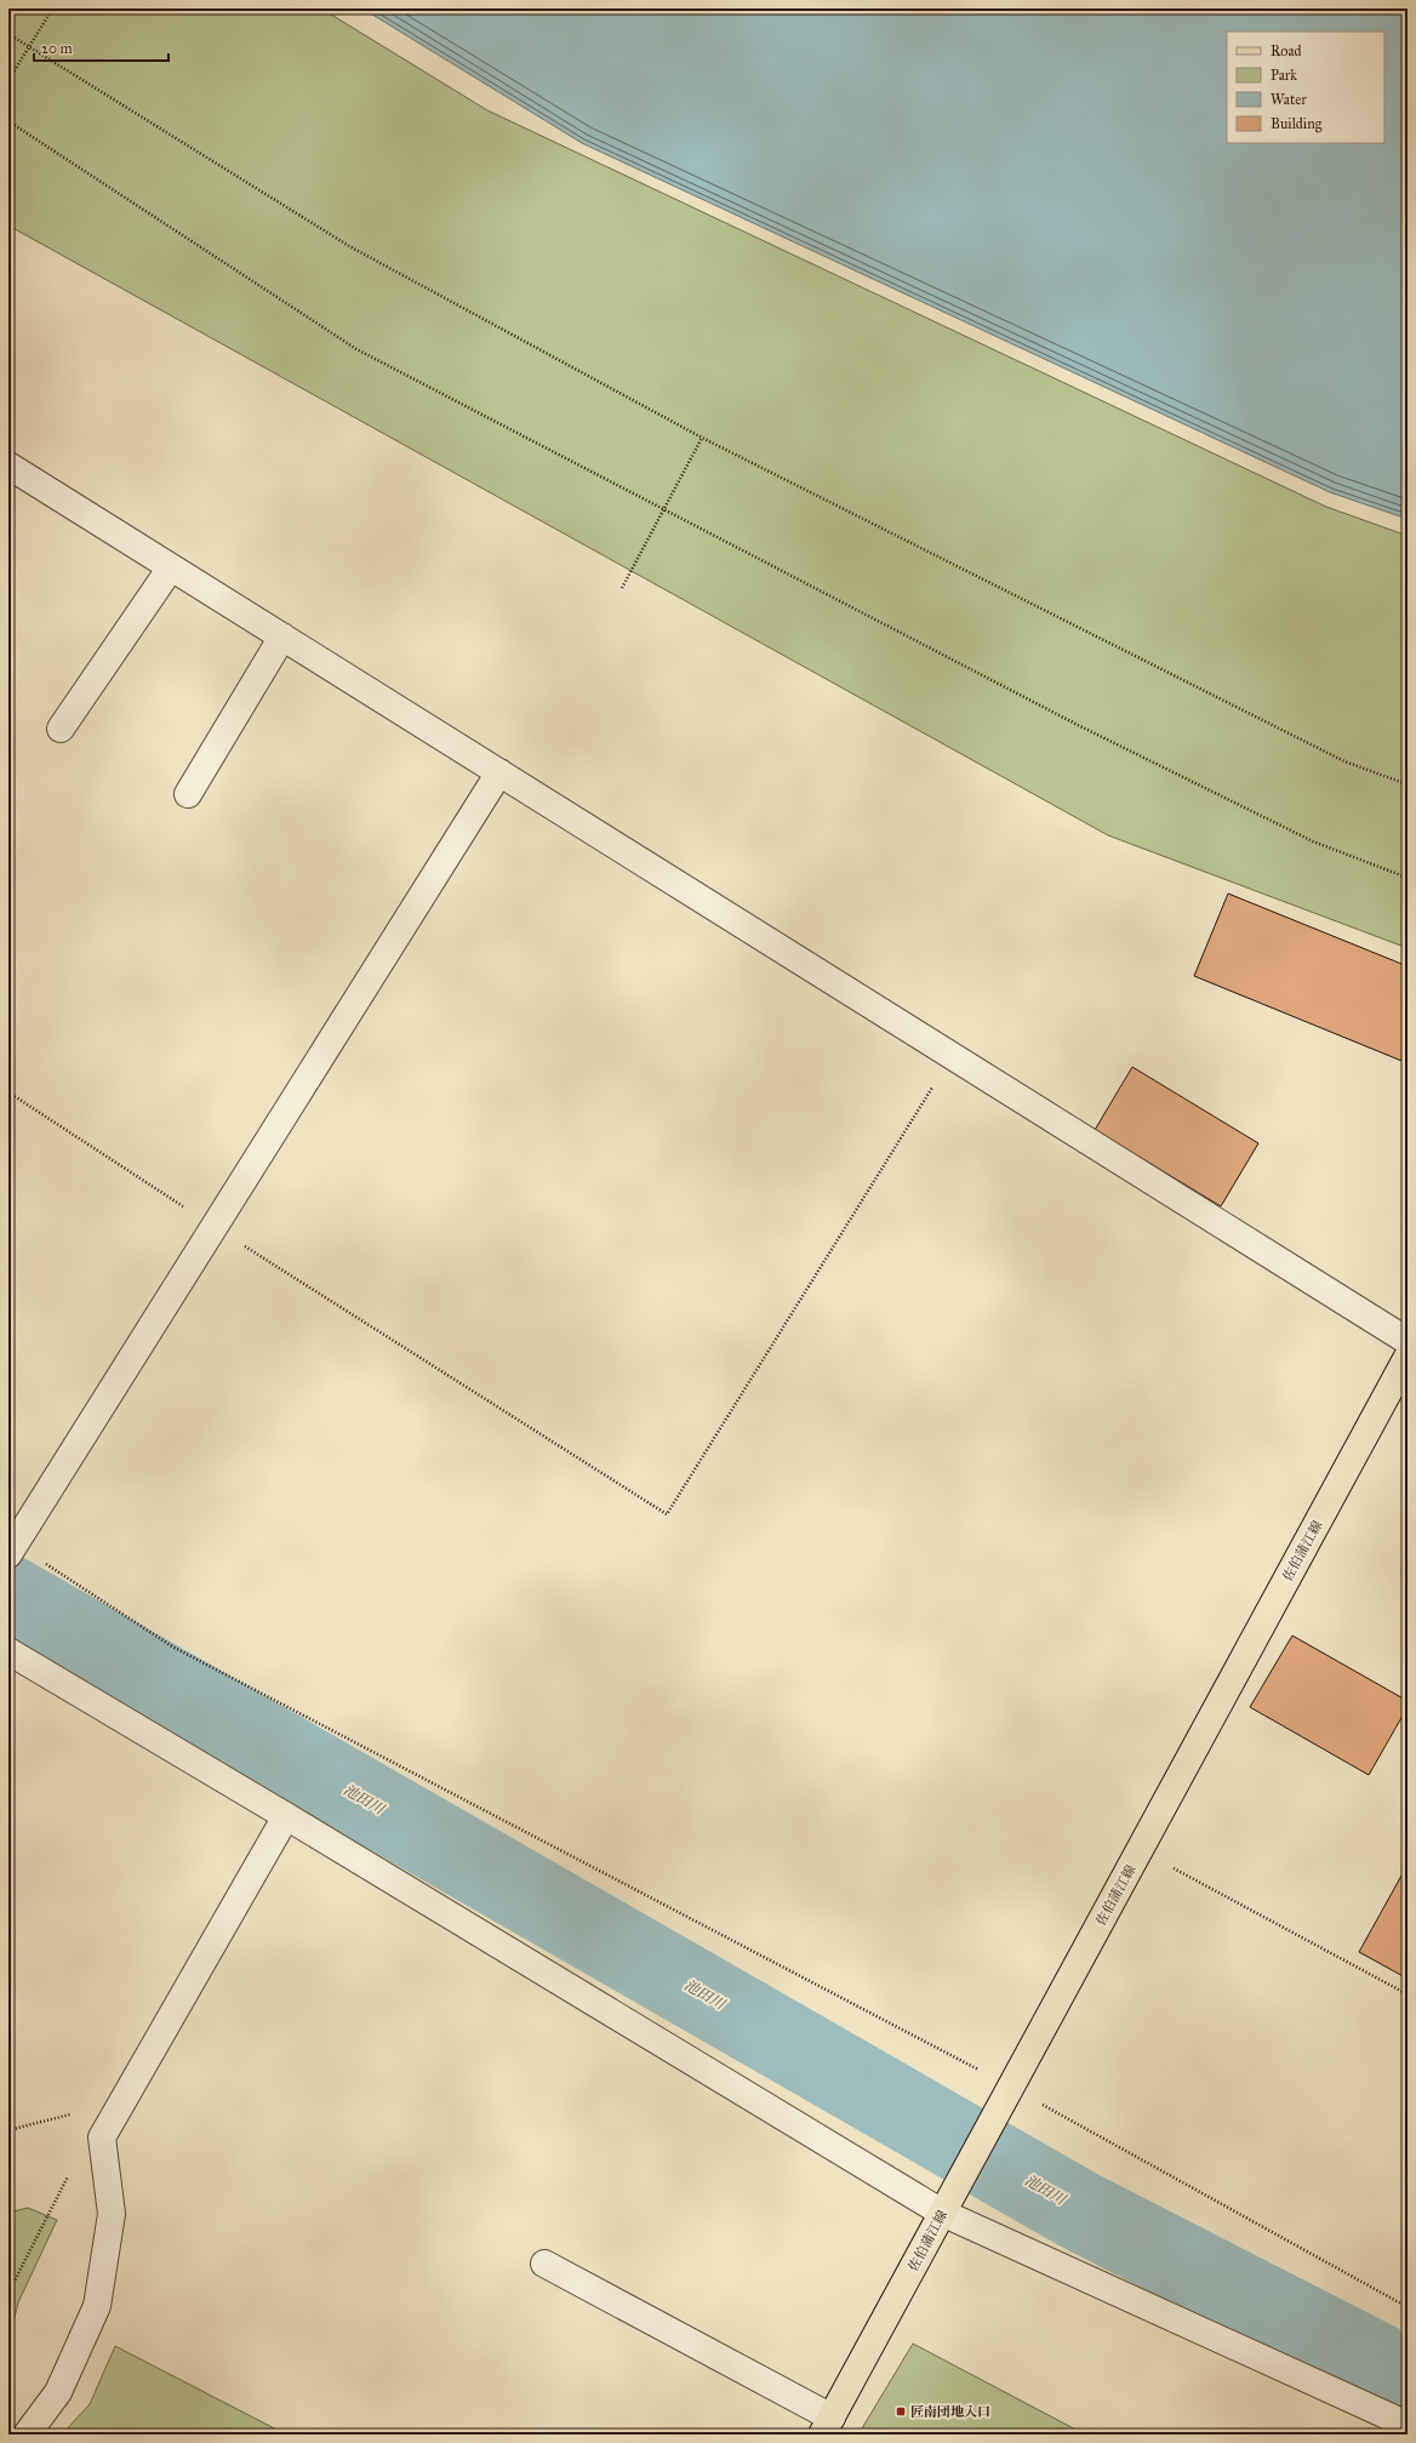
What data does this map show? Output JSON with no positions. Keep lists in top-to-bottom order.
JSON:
{
  "streets": {
    "main road": ["佐伯蒲江線"]
  },
  "water": ["池田川"],
  "places": {
    "transit": ["匠南団地入口"]
  },
  "legend": [
    "Road",
    "Park",
    "Water",
    "Building"
  ],
  "scale_bar": "20 m"
}
